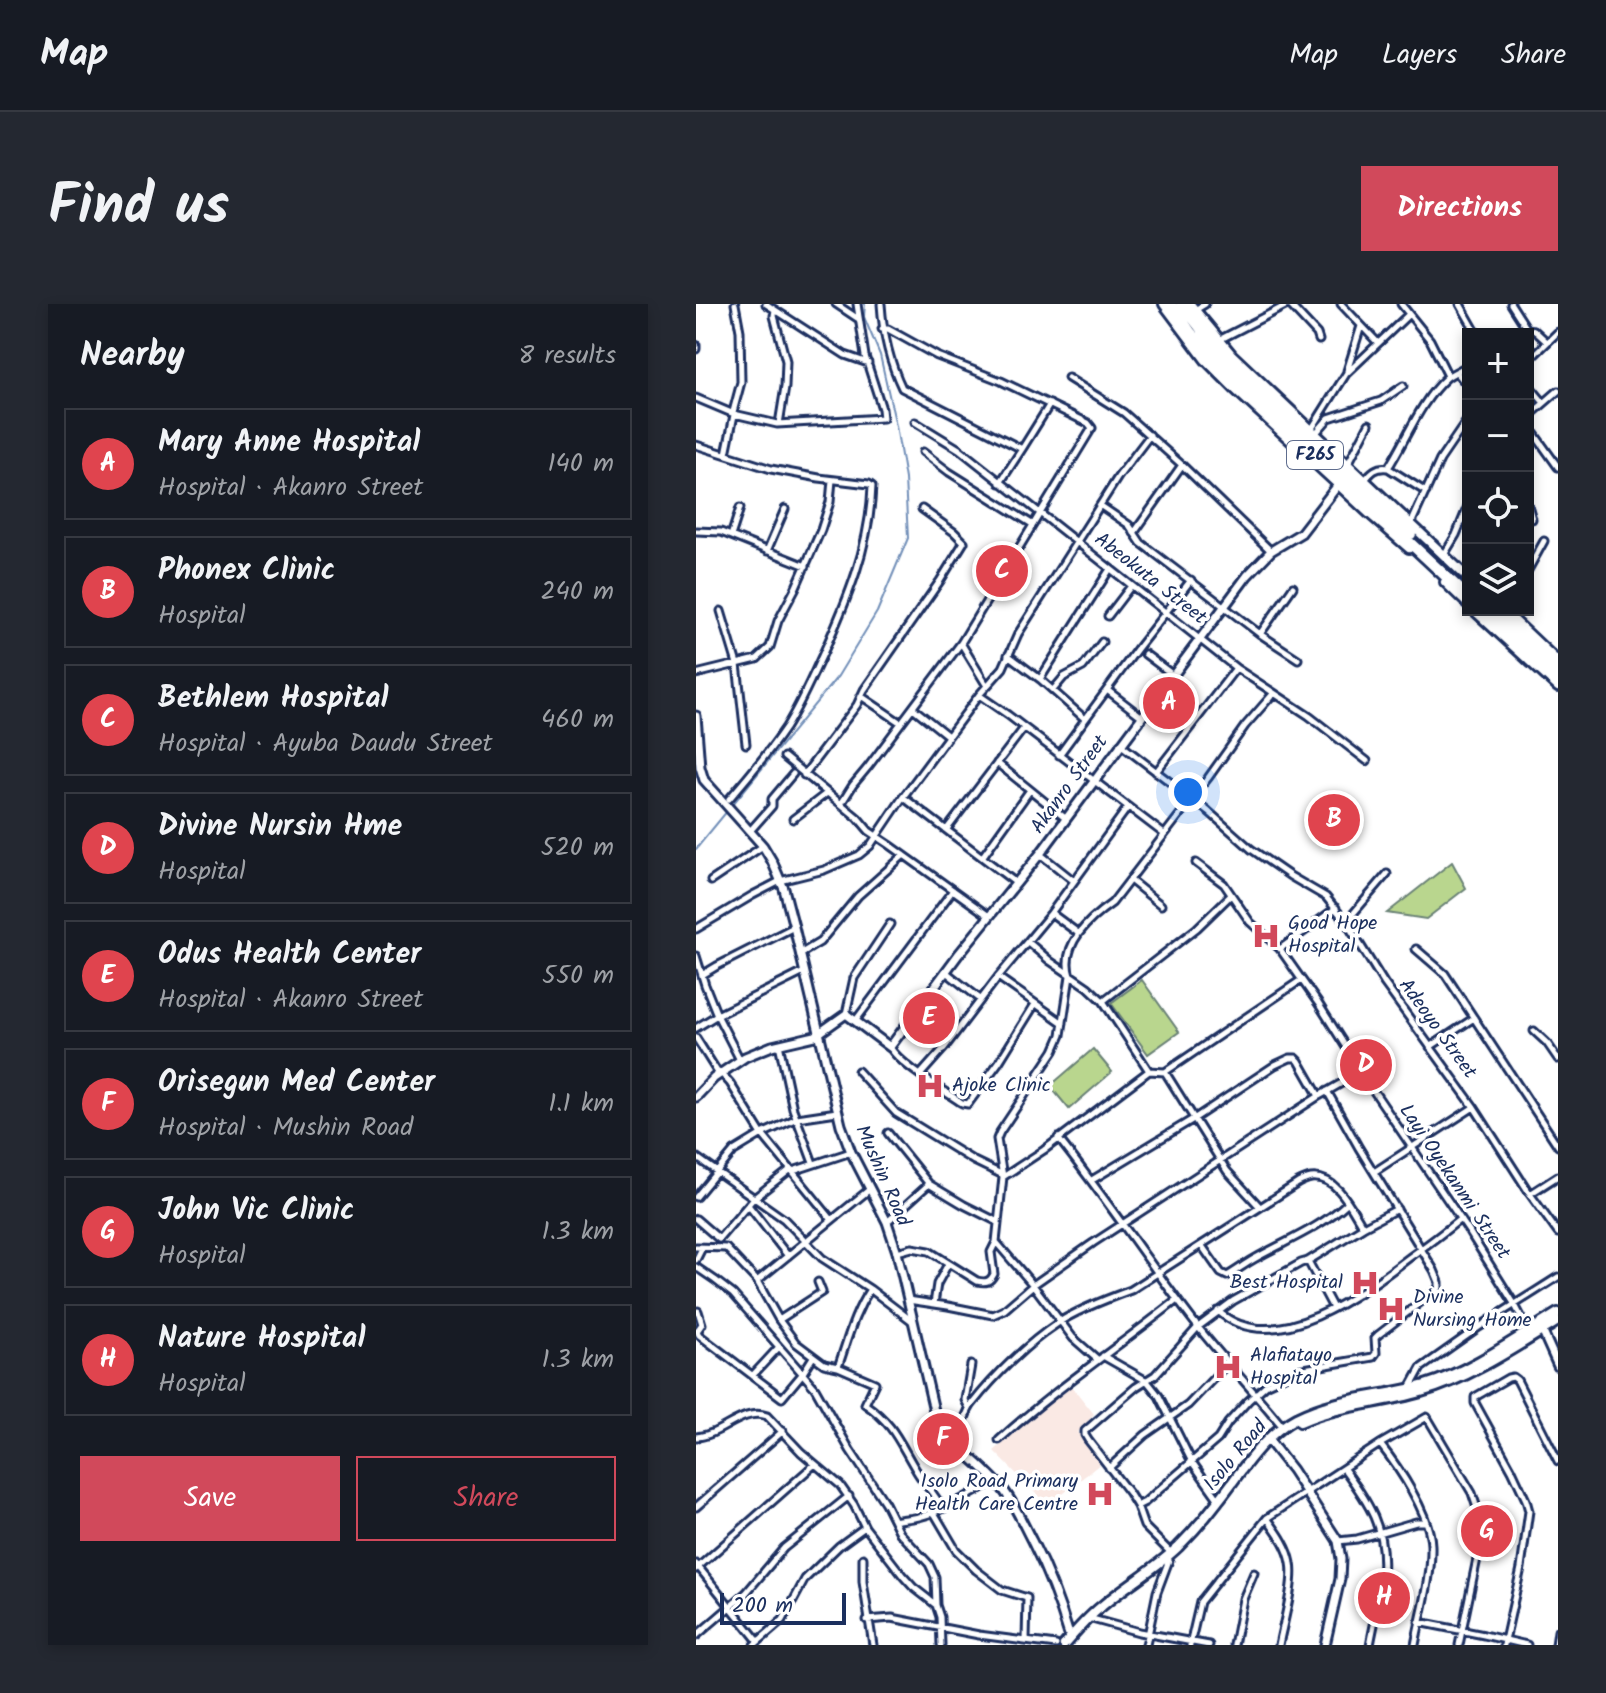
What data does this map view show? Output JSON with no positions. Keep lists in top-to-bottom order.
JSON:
{
  "streets": {
    "highway": ["F265"],
    "main road": ["Akanro Street", "Mushin Road", "Isolo Road"],
    "street": ["Abeokuta Street", "Adeoyo Street", "Layi Oyekanmi Street"]
  },
  "crossings": [
    ["Abeokuta Street", "Akanro Street"],
    ["Akanro Street", "Adeoyo Street"],
    ["Mushin Road", "Isolo Road"],
    ["Layi Oyekanmi Street", "Isolo Road"]
  ],
  "places": {
    "hospital": [
      "Good Hope Hospital",
      "Ajoke Clinic",
      "Best Hospital",
      "Divine Nursing Home",
      "Alafiatayo Hospital",
      "Isolo Road Primary Health Care Centre"
    ]
  },
  "scale_bar": "200 m",
  "page": {
    "header": "Map",
    "nav": ["Map", "Layers", "Share"],
    "title": "Find us",
    "buttons": [
      "Directions",
      ["Save", "Share"]
    ],
    "heading": ["Nearby", "8 results"],
    "map_buttons": ["+", "−"],
    "list": [
      {
        "mark": "A",
        "name": "Mary Anne Hospital",
        "note": "Hospital · Akanro Street",
        "value": "140 m"
      },
      {
        "mark": "B",
        "name": "Phonex Clinic",
        "note": "Hospital",
        "value": "240 m"
      },
      {
        "mark": "C",
        "name": "Bethlem Hospital",
        "note": "Hospital · Ayuba Daudu Street",
        "value": "460 m"
      },
      {
        "mark": "D",
        "name": "Divine Nursin Hme",
        "note": "Hospital",
        "value": "520 m"
      },
      {
        "mark": "E",
        "name": "Odus Health Center",
        "note": "Hospital · Akanro Street",
        "value": "550 m"
      },
      {
        "mark": "F",
        "name": "Orisegun Med Center",
        "note": "Hospital · Mushin Road",
        "value": "1.1 km"
      },
      {
        "mark": "G",
        "name": "John Vic Clinic",
        "note": "Hospital",
        "value": "1.3 km"
      },
      {
        "mark": "H",
        "name": "Nature Hospital",
        "note": "Hospital",
        "value": "1.3 km"
      }
    ],
    "pins": [
      "C",
      "A",
      "B",
      "E",
      "D",
      "F",
      "G",
      "H"
    ],
    "scale": "200 m"
  }
}
